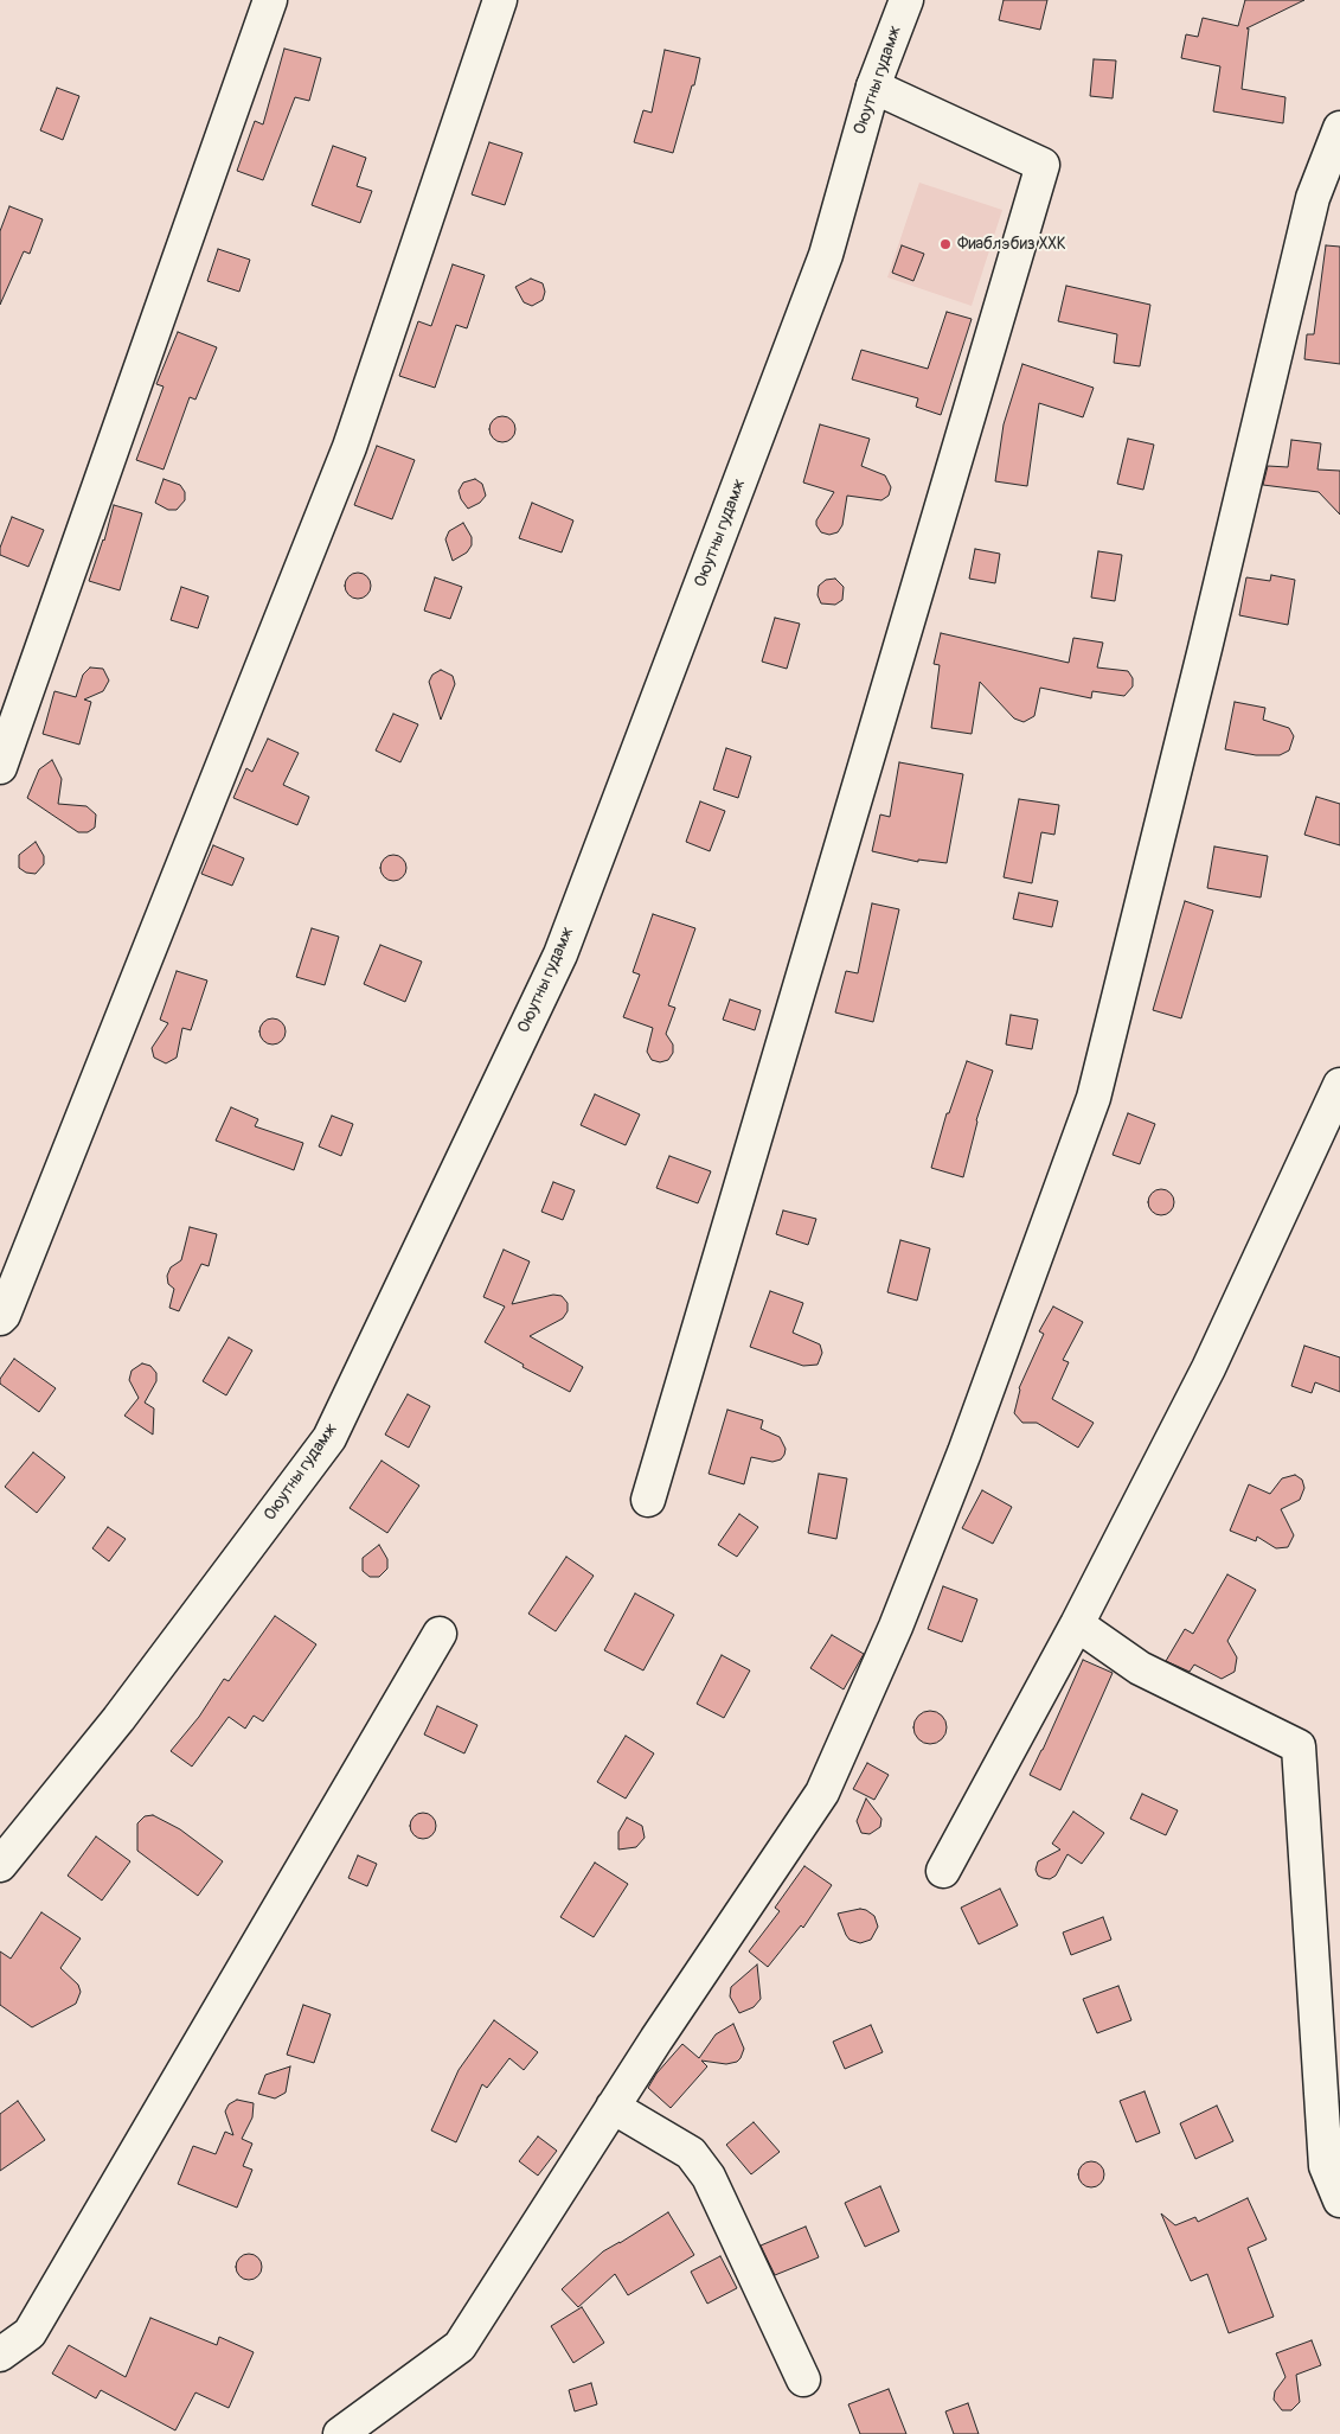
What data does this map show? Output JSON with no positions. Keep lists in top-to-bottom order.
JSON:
{
  "streets": {
    "street": ["Оюутны гудамж"]
  },
  "places": ["Фиаблэбиз ХХК"]
}
